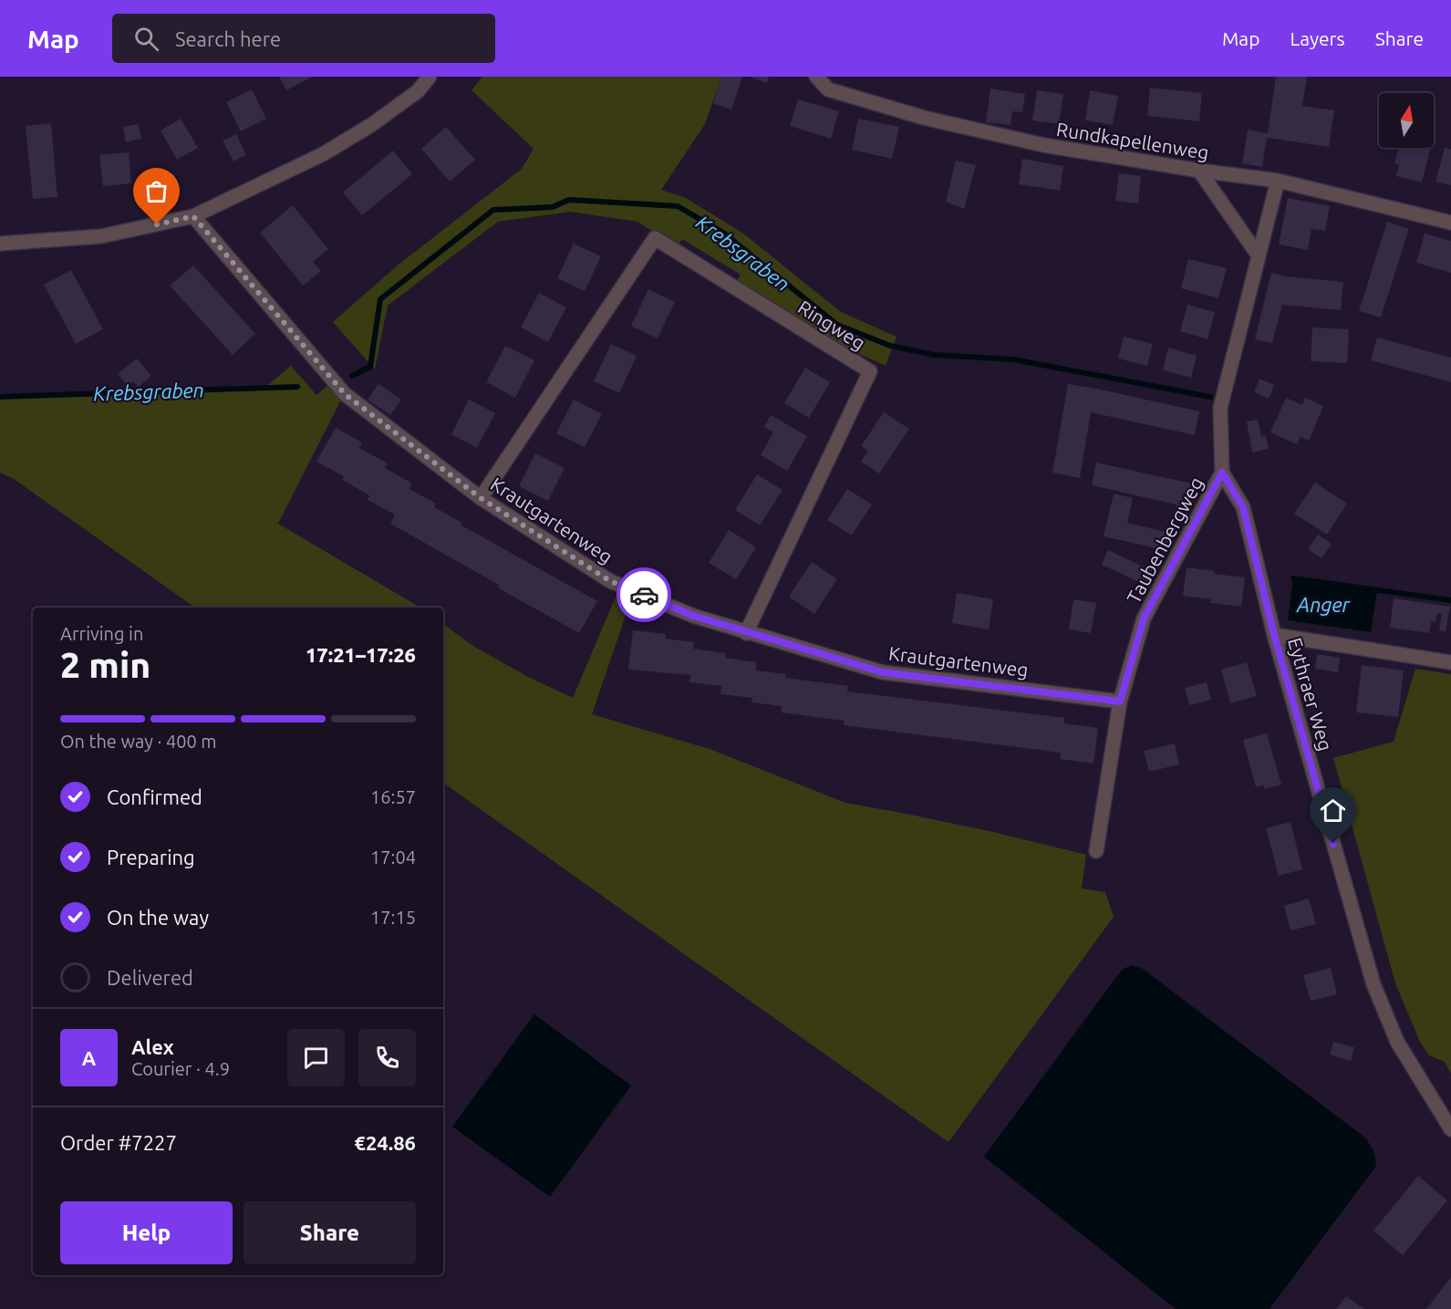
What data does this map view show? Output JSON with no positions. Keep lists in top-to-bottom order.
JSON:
{
  "streets": {
    "street": [
      "Rundkapellenweg",
      "Ringweg",
      "Krautgartenweg",
      "Taubenbergweg",
      "Eythraer Weg"
    ]
  },
  "crossings": [
    ["Rundkapellenweg", "Eythraer Weg"],
    ["Ringweg", "Krautgartenweg"],
    ["Krautgartenweg", "Taubenbergweg"],
    ["Taubenbergweg", "Eythraer Weg"]
  ],
  "water": ["Krebsgraben", "Anger"],
  "north": "top",
  "page": {
    "header": "Map",
    "search": "Search here",
    "nav": ["Map", "Layers", "Share"],
    "heading": ["2 min", "Arriving in", "17:21–17:26"],
    "panel": [
      "Alex",
      "Courier · 4.9",
      "Order #7227",
      "€24.86"
    ],
    "bar": "On the way · 400 m",
    "list": [
      ["Confirmed", "16:57"],
      ["Preparing", "17:04"],
      ["On the way", "17:15"],
      "Delivered"
    ],
    "round": "A",
    "buttons": ["Help", "Share"]
  }
}
